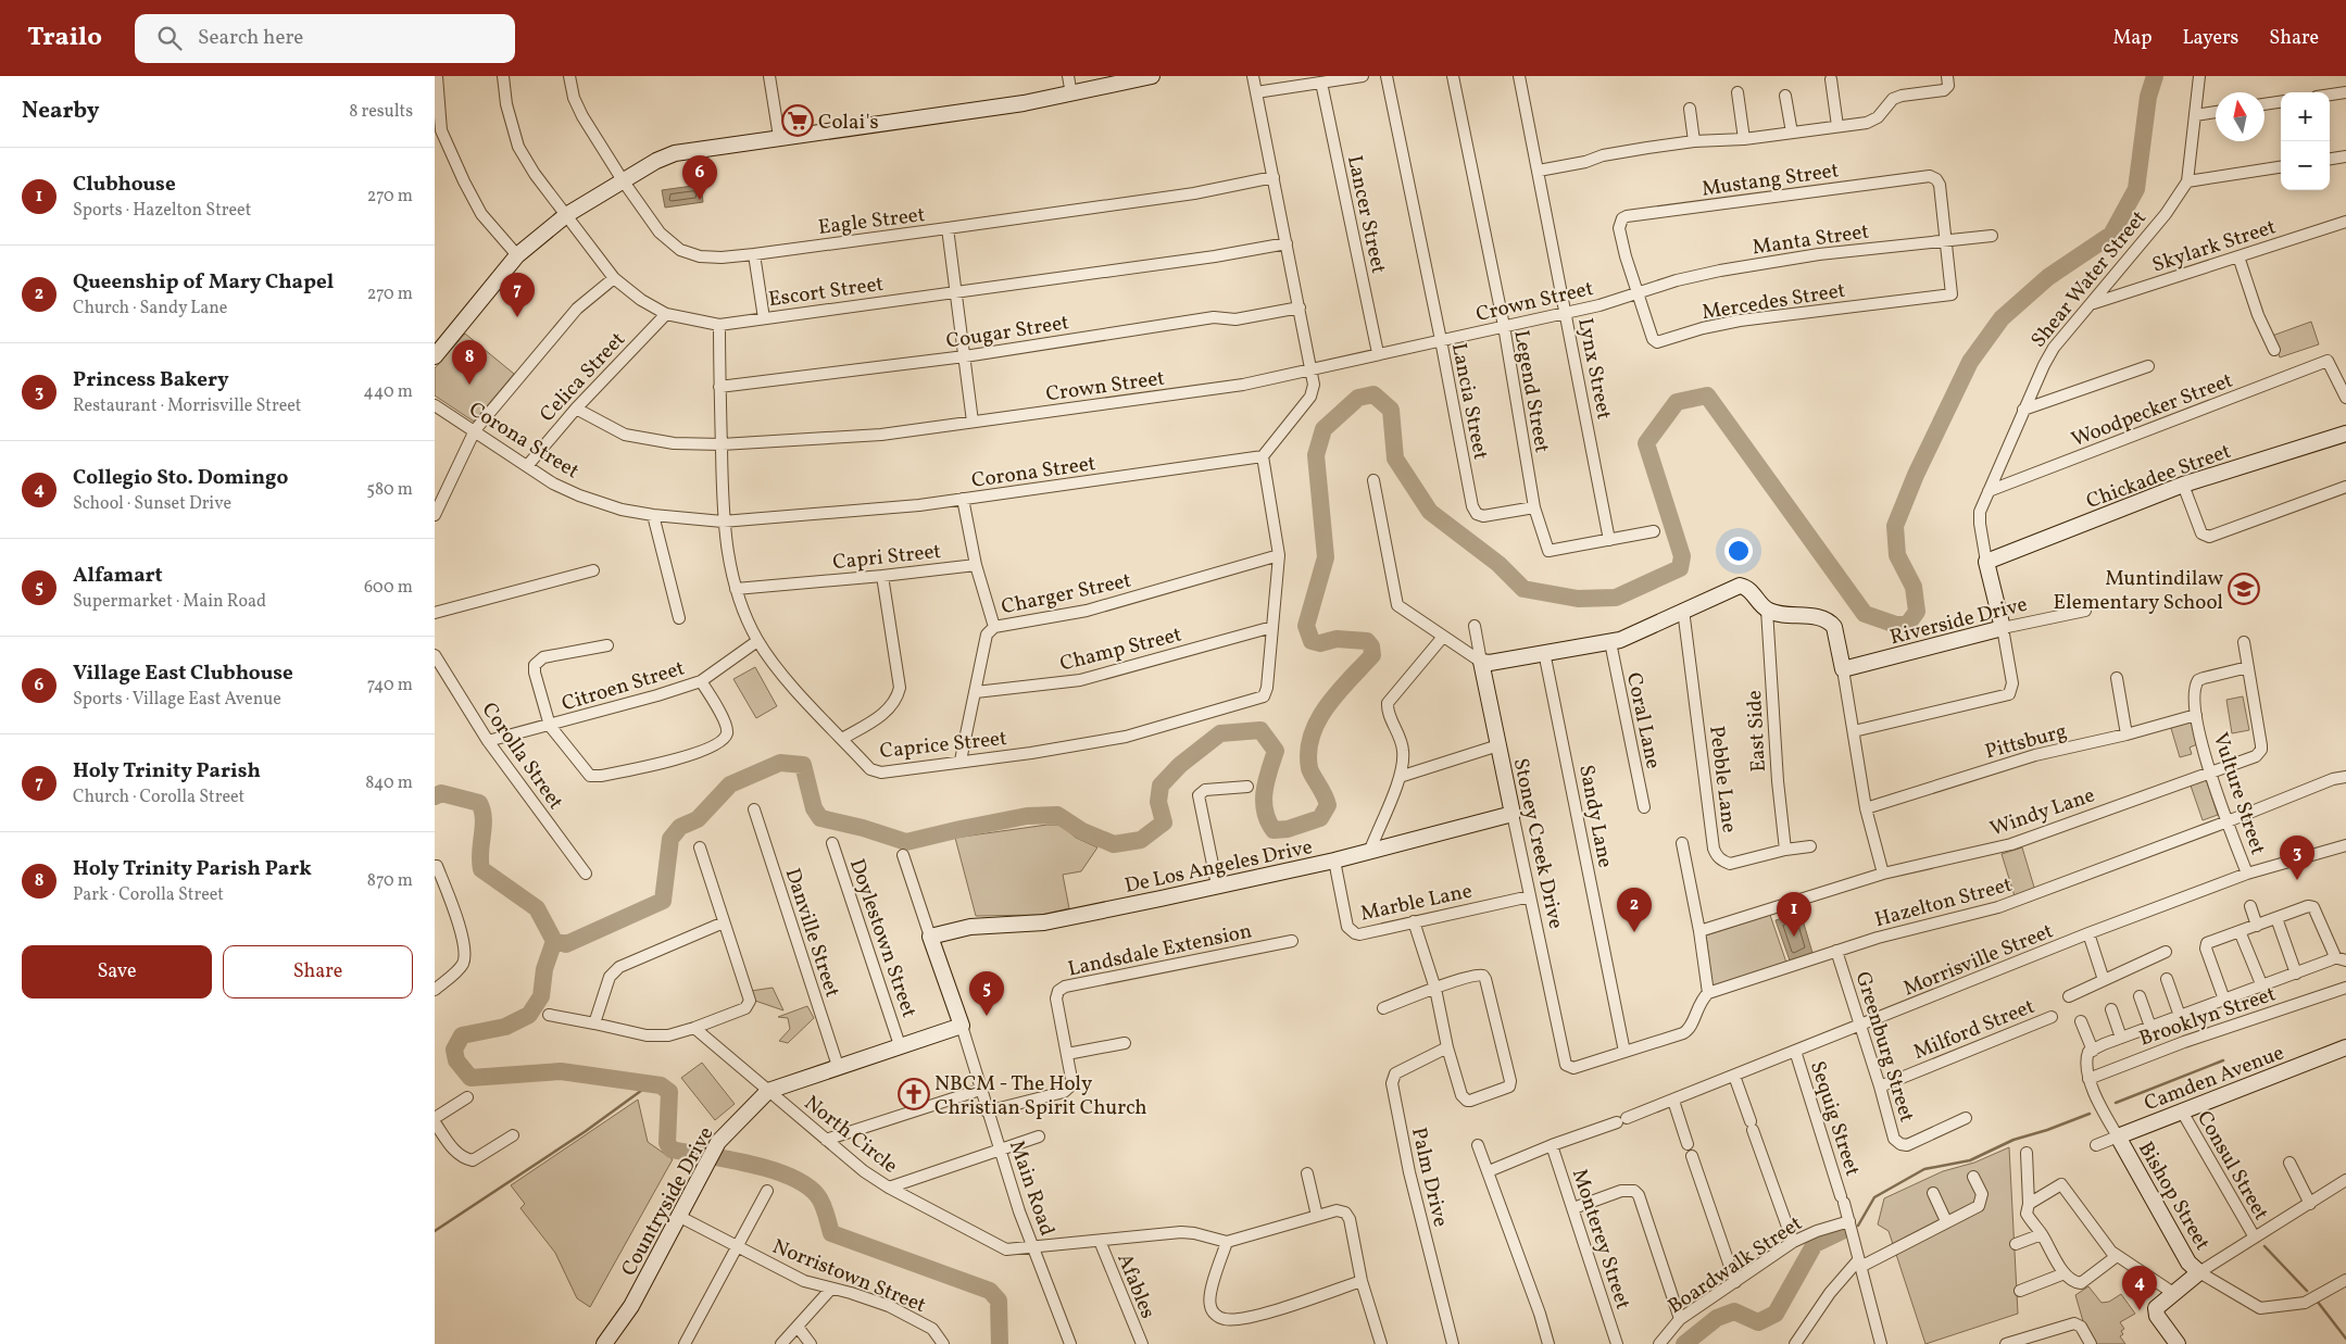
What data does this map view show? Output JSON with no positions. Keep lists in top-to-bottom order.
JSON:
{
  "streets": {
    "street": [
      "Mustang Street",
      "Lancer Street",
      "Eagle Street",
      "Manta Street",
      "Skylark Street",
      "Shear Water Street",
      "Escort Street",
      "Crown Street",
      "Mercedes Street",
      "Cougar Street",
      "Lynx Street",
      "Celica Street",
      "Legend Street",
      "Lancia Street",
      "Woodpecker Street",
      "Corona Street",
      "Chickadee Street",
      "Capri Street",
      "Charger Street",
      "Riverside Drive",
      "Champ Street",
      "Citroen Street",
      "Coral Lane",
      "East Side",
      "Pittsburg",
      "Caprice Street",
      "Corolla Street",
      "Pebble Lane",
      "Vulture Street",
      "Windy Lane",
      "Sandy Lane",
      "Stoney Creek Drive",
      "De Los Angeles Drive",
      "Marble Lane",
      "Hazelton Street",
      "Danville Street",
      "Doylestown Street",
      "Landsdale Extension",
      "Morrisville Street",
      "Brooklyn Street",
      "Milford Street",
      "Greenburg Street",
      "Camden Avenue",
      "Sequig Street",
      "North Circle",
      "Consul Street",
      "Palm Drive",
      "Main Road",
      "Bishop Street",
      "Countryside Drive",
      "Monterey Street",
      "Boardwalk Street",
      "Norristown Street",
      "Afables"
    ]
  },
  "crossings": [
    ["Mustang Street", "Manta Street"],
    ["Mustang Street", "Crown Street"],
    ["Mustang Street", "Mercedes Street"],
    ["Lancer Street", "Crown Street"],
    ["Manta Street", "Crown Street"],
    ["Manta Street", "Mercedes Street"],
    ["Skylark Street", "Shear Water Street"],
    ["Shear Water Street", "Woodpecker Street"],
    ["Shear Water Street", "Chickadee Street"],
    ["Shear Water Street", "Riverside Drive"],
    ["Escort Street", "Celica Street"],
    ["Escort Street", "Caprice Street"],
    ["Crown Street", "Mercedes Street"],
    ["Crown Street", "Lynx Street"],
    ["Crown Street", "Celica Street"],
    ["Crown Street", "Legend Street"],
    ["Crown Street", "Lancia Street"],
    ["Crown Street", "Caprice Street"],
    ["Cougar Street", "Caprice Street"],
    ["Lynx Street", "Legend Street"],
    ["Celica Street", "Corona Street"],
    ["Legend Street", "Lancia Street"],
    ["Corona Street", "Capri Street"],
    ["Corona Street", "Caprice Street"],
    ["Capri Street", "Caprice Street"],
    ["Charger Street", "Champ Street"],
    ["Charger Street", "Caprice Street"],
    ["Champ Street", "Caprice Street"],
    ["Citroen Street", "Caprice Street"],
    ["Citroen Street", "Corolla Street"],
    ["East Side", "Pebble Lane"],
    ["Pittsburg", "Vulture Street"],
    ["Vulture Street", "Windy Lane"],
    ["Vulture Street", "Hazelton Street"],
    ["Vulture Street", "Morrisville Street"],
    ["Sandy Lane", "Stoney Creek Drive"],
    ["Stoney Creek Drive", "De Los Angeles Drive"],
    ["Stoney Creek Drive", "Marble Lane"],
    ["De Los Angeles Drive", "Marble Lane"],
    ["De Los Angeles Drive", "Main Road"],
    ["Hazelton Street", "Greenburg Street"],
    ["Danville Street", "Countryside Drive"],
    ["Doylestown Street", "Countryside Drive"],
    ["Landsdale Extension", "Main Road"],
    ["Morrisville Street", "Greenburg Street"],
    ["Morrisville Street", "Sequig Street"],
    ["Morrisville Street", "Monterey Street"],
    ["Brooklyn Street", "Bishop Street"],
    ["Milford Street", "Greenburg Street"],
    ["Camden Avenue", "Consul Street"],
    ["Camden Avenue", "Bishop Street"],
    ["Sequig Street", "Boardwalk Street"],
    ["North Circle", "Main Road"],
    ["North Circle", "Countryside Drive"],
    ["North Circle", "Afables"],
    ["Main Road", "Countryside Drive"],
    ["Countryside Drive", "Norristown Street"]
  ],
  "places": {
    "supermarket": ["Colai's"],
    "school or university": ["Muntindilaw Elementary School"],
    "church": ["NBCM - The Holy Christian Spirit Church"]
  },
  "north": "top",
  "page": {
    "header": "Trailo",
    "search": "Search here",
    "nav": ["Map", "Layers", "Share"],
    "heading": ["Nearby", "8 results"],
    "map_buttons": ["+", "−"],
    "list": [
      {
        "mark": "1",
        "name": "Clubhouse",
        "note": "Sports · Hazelton Street",
        "value": "270 m"
      },
      {
        "mark": "2",
        "name": "Queenship of Mary Chapel",
        "note": "Church · Sandy Lane",
        "value": "270 m"
      },
      {
        "mark": "3",
        "name": "Princess Bakery",
        "note": "Restaurant · Morrisville Street",
        "value": "440 m"
      },
      {
        "mark": "4",
        "name": "Collegio Sto. Domingo",
        "note": "School · Sunset Drive",
        "value": "580 m"
      },
      {
        "mark": "5",
        "name": "Alfamart",
        "note": "Supermarket · Main Road",
        "value": "600 m"
      },
      {
        "mark": "6",
        "name": "Village East Clubhouse",
        "note": "Sports · Village East Avenue",
        "value": "740 m"
      },
      {
        "mark": "7",
        "name": "Holy Trinity Parish",
        "note": "Church · Corolla Street",
        "value": "840 m"
      },
      {
        "mark": "8",
        "name": "Holy Trinity Parish Park",
        "note": "Park · Corolla Street",
        "value": "870 m"
      }
    ],
    "pins": [
      "6",
      "7",
      "8",
      "3",
      "2",
      "1",
      "5",
      "4"
    ],
    "buttons": ["Save", "Share"]
  }
}
